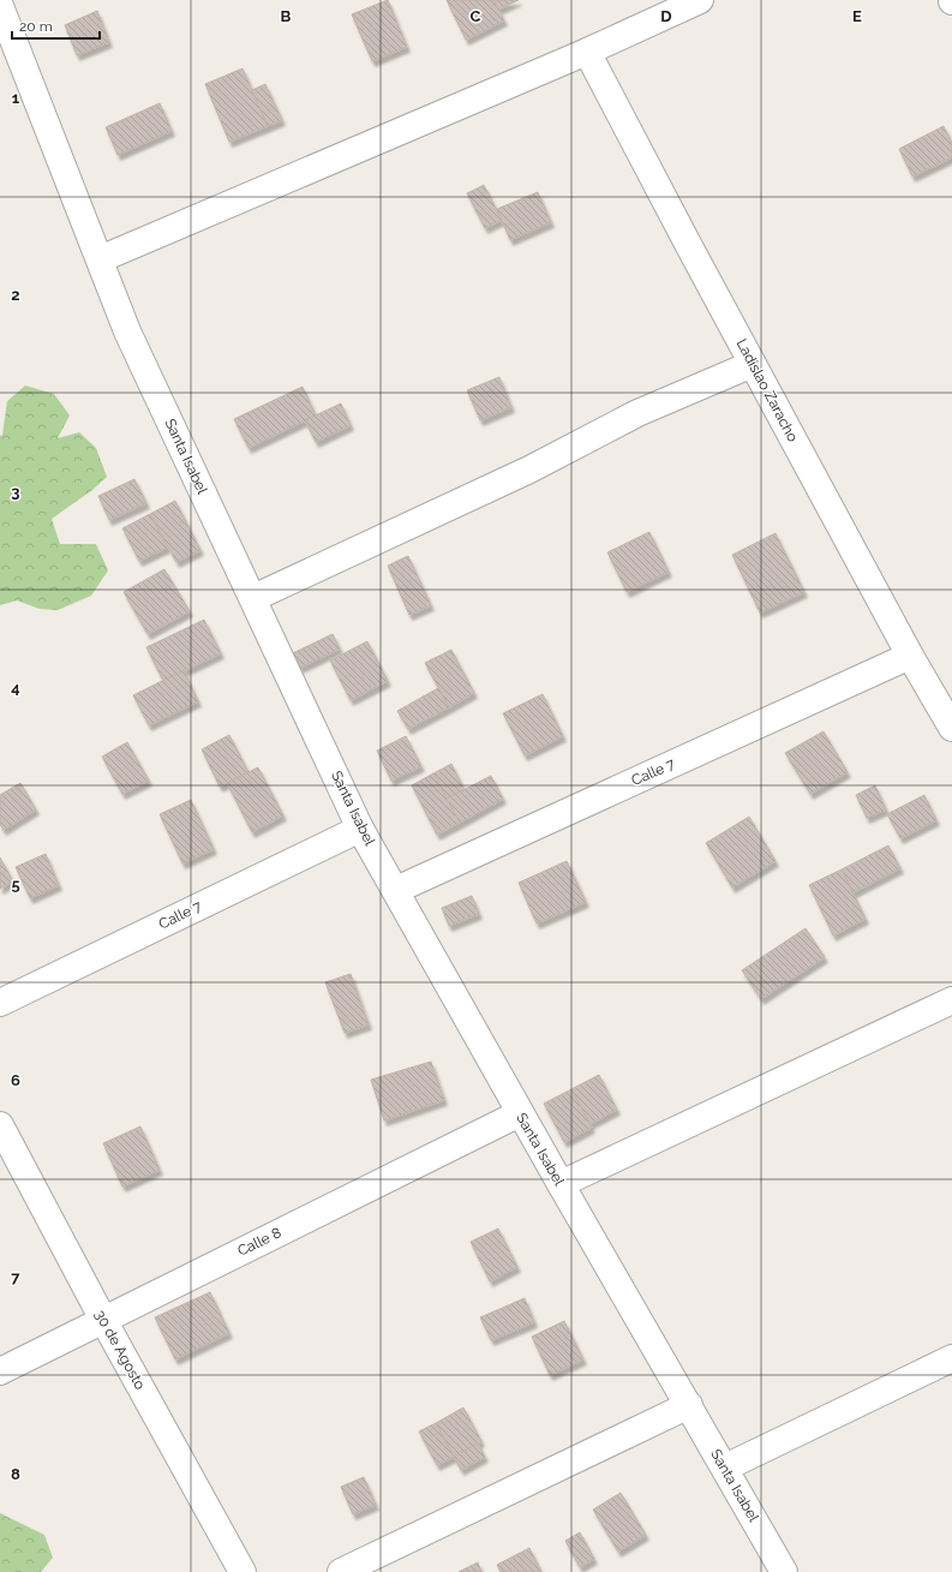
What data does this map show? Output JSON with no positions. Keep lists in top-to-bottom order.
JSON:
{
  "streets": {
    "street": [
      "Ladislao Zaracho",
      "Santa Isabel",
      "Calle 7",
      "Calle 8",
      "30 de Agosto"
    ]
  },
  "crossings": [
    ["Ladislao Zaracho", "Calle 7"],
    ["Santa Isabel", "Calle 7"],
    ["Santa Isabel", "Calle 8"],
    ["Calle 8", "30 de Agosto"]
  ],
  "scale_bar": "20 m",
  "grid": {
    "columns": [
      "B",
      "C",
      "D",
      "E"
    ],
    "rows": [
      "1",
      "2",
      "3",
      "4",
      "5",
      "6",
      "7",
      "8"
    ]
  }
}
